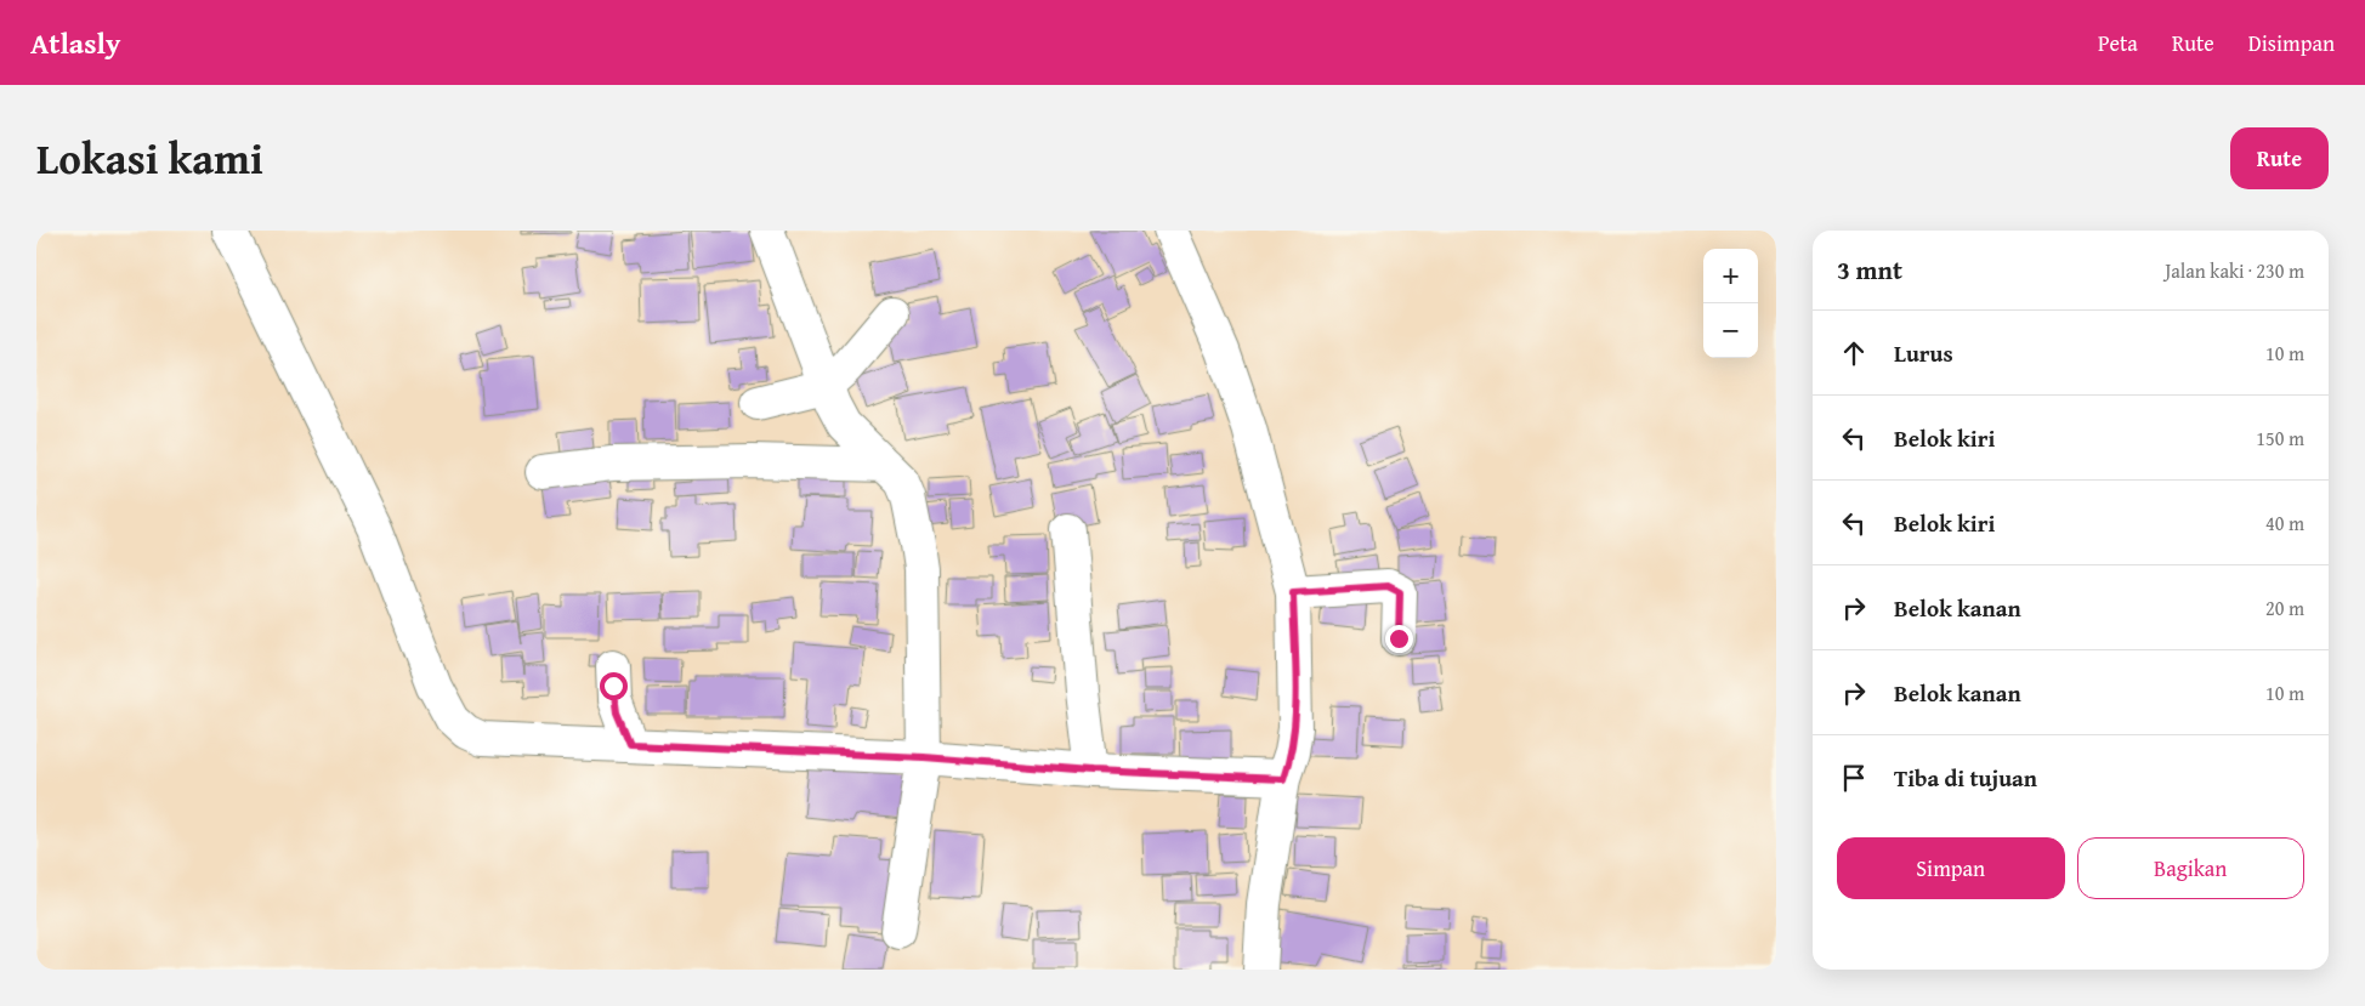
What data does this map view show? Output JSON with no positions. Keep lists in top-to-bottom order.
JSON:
{
  "page": {
    "header": "Atlasly",
    "nav": ["Peta", "Rute", "Disimpan"],
    "title": "Lokasi kami",
    "buttons": [
      "Rute",
      ["Simpan", "Bagikan"]
    ],
    "heading": ["3 mnt", "Jalan kaki · 230 m"],
    "map_buttons": ["+", "−"],
    "list": [
      ["Lurus", "10 m"],
      ["Belok kiri", "150 m"],
      ["Belok kiri", "40 m"],
      ["Belok kanan", "20 m"],
      ["Belok kanan", "10 m"],
      "Tiba di tujuan"
    ]
  }
}
